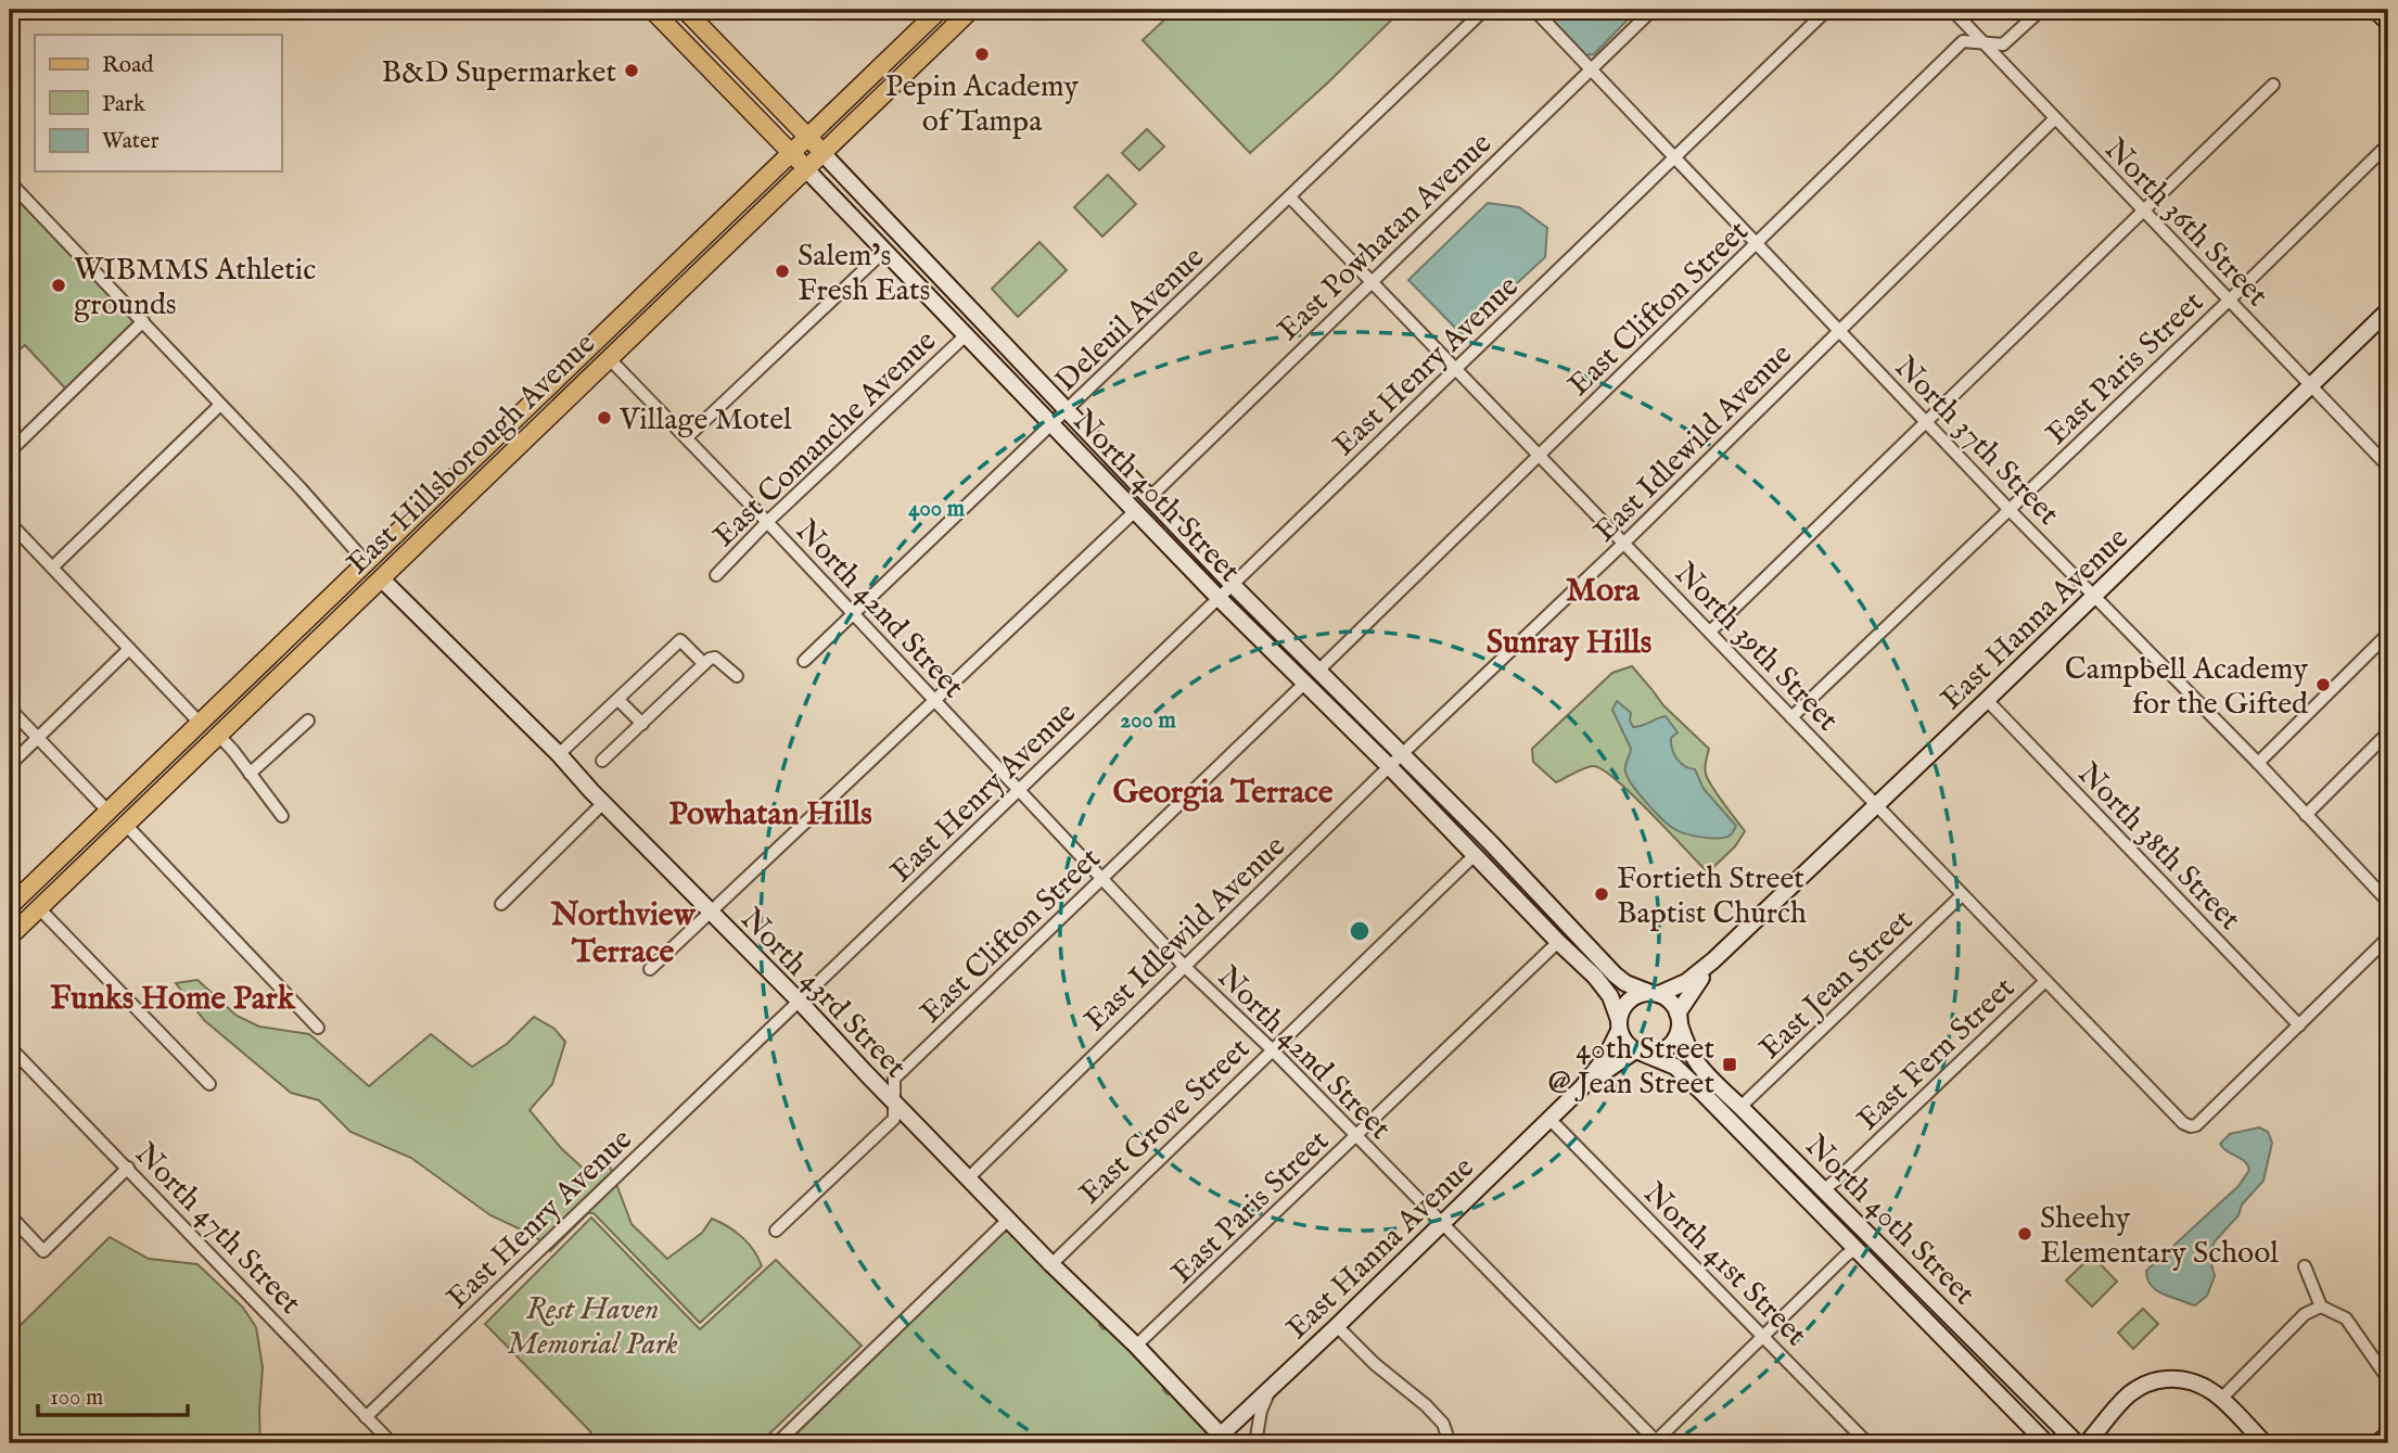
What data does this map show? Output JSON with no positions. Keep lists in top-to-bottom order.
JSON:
{
  "streets": {
    "main road": [
      "East Hillsborough Avenue",
      "North 40th Street",
      "East Hanna Avenue",
      "North 43rd Street"
    ],
    "street": [
      "North 36th Street",
      "East Powhatan Avenue",
      "East Clifton Street",
      "Deleuil Avenue",
      "East Henry Avenue",
      "East Paris Street",
      "East Comanche Avenue",
      "North 37th Street",
      "East Idlewild Avenue",
      "North 42nd Street",
      "North 39th Street",
      "North 38th Street",
      "East Jean Street",
      "East Fern Street",
      "East Grove Street",
      "North 47th Street",
      "North 41st Street"
    ]
  },
  "crossings": [
    ["North 36th Street", "East Clifton Street"],
    ["North 36th Street", "East Paris Street"],
    ["North 36th Street", "East Idlewild Avenue"],
    ["North 36th Street", "East Hanna Avenue"],
    ["East Powhatan Avenue", "North 37th Street"],
    ["East Powhatan Avenue", "North 40th Street"],
    ["East Powhatan Avenue", "North 39th Street"],
    ["East Clifton Street", "North 37th Street"],
    ["East Clifton Street", "North 40th Street"],
    ["East Clifton Street", "North 42nd Street"],
    ["East Clifton Street", "North 39th Street"],
    ["East Clifton Street", "North 43rd Street"],
    ["Deleuil Avenue", "North 40th Street"],
    ["Deleuil Avenue", "North 42nd Street"],
    ["Deleuil Avenue", "North 39th Street"],
    ["East Henry Avenue", "North 37th Street"],
    ["East Henry Avenue", "North 40th Street"],
    ["East Henry Avenue", "North 42nd Street"],
    ["East Henry Avenue", "North 39th Street"],
    ["East Henry Avenue", "North 43rd Street"],
    ["East Henry Avenue", "North 47th Street"],
    ["East Paris Street", "North 37th Street"],
    ["East Paris Street", "North 40th Street"],
    ["East Paris Street", "North 42nd Street"],
    ["East Paris Street", "North 39th Street"],
    ["East Paris Street", "North 43rd Street"],
    ["East Comanche Avenue", "North 40th Street"],
    ["East Comanche Avenue", "North 42nd Street"],
    ["North 37th Street", "East Idlewild Avenue"],
    ["North 37th Street", "East Hanna Avenue"],
    ["East Idlewild Avenue", "North 40th Street"],
    ["East Idlewild Avenue", "North 42nd Street"],
    ["East Idlewild Avenue", "North 39th Street"],
    ["East Idlewild Avenue", "North 43rd Street"],
    ["East Hillsborough Avenue", "North 40th Street"],
    ["East Hillsborough Avenue", "North 42nd Street"],
    ["East Hillsborough Avenue", "North 43rd Street"],
    ["North 40th Street", "East Hanna Avenue"],
    ["North 40th Street", "East Jean Street"],
    ["North 40th Street", "East Fern Street"],
    ["North 40th Street", "East Grove Street"],
    ["North 42nd Street", "East Hanna Avenue"],
    ["North 42nd Street", "East Grove Street"],
    ["East Hanna Avenue", "North 39th Street"],
    ["East Hanna Avenue", "North 38th Street"],
    ["East Hanna Avenue", "North 43rd Street"],
    ["East Hanna Avenue", "North 41st Street"],
    ["North 39th Street", "North 38th Street"],
    ["North 39th Street", "East Jean Street"],
    ["North 39th Street", "East Fern Street"],
    ["North 43rd Street", "East Grove Street"]
  ],
  "districts": [
    "Mora",
    "Sunray Hills",
    "Georgia Terrace",
    "Powhatan Hills",
    "Northview Terrace",
    "Funks Home Park"
  ],
  "parks": ["Rest Haven Memorial Park"],
  "places": {
    "other": [
      "Pepin Academy of Tampa",
      "B&D Supermarket",
      "Salem’s Fresh Eats",
      "WIBMMS Athletic grounds",
      "Village Motel",
      "Campbell Academy for the Gifted",
      "Fortieth Street Baptist Church",
      "Sheehy Elementary School"
    ],
    "transit": ["40th Street @ Jean Street"]
  },
  "legend": ["Road", "Park", "Water"],
  "scale_bar": "100 m",
  "rings": ["400 m", "200 m"]
}
